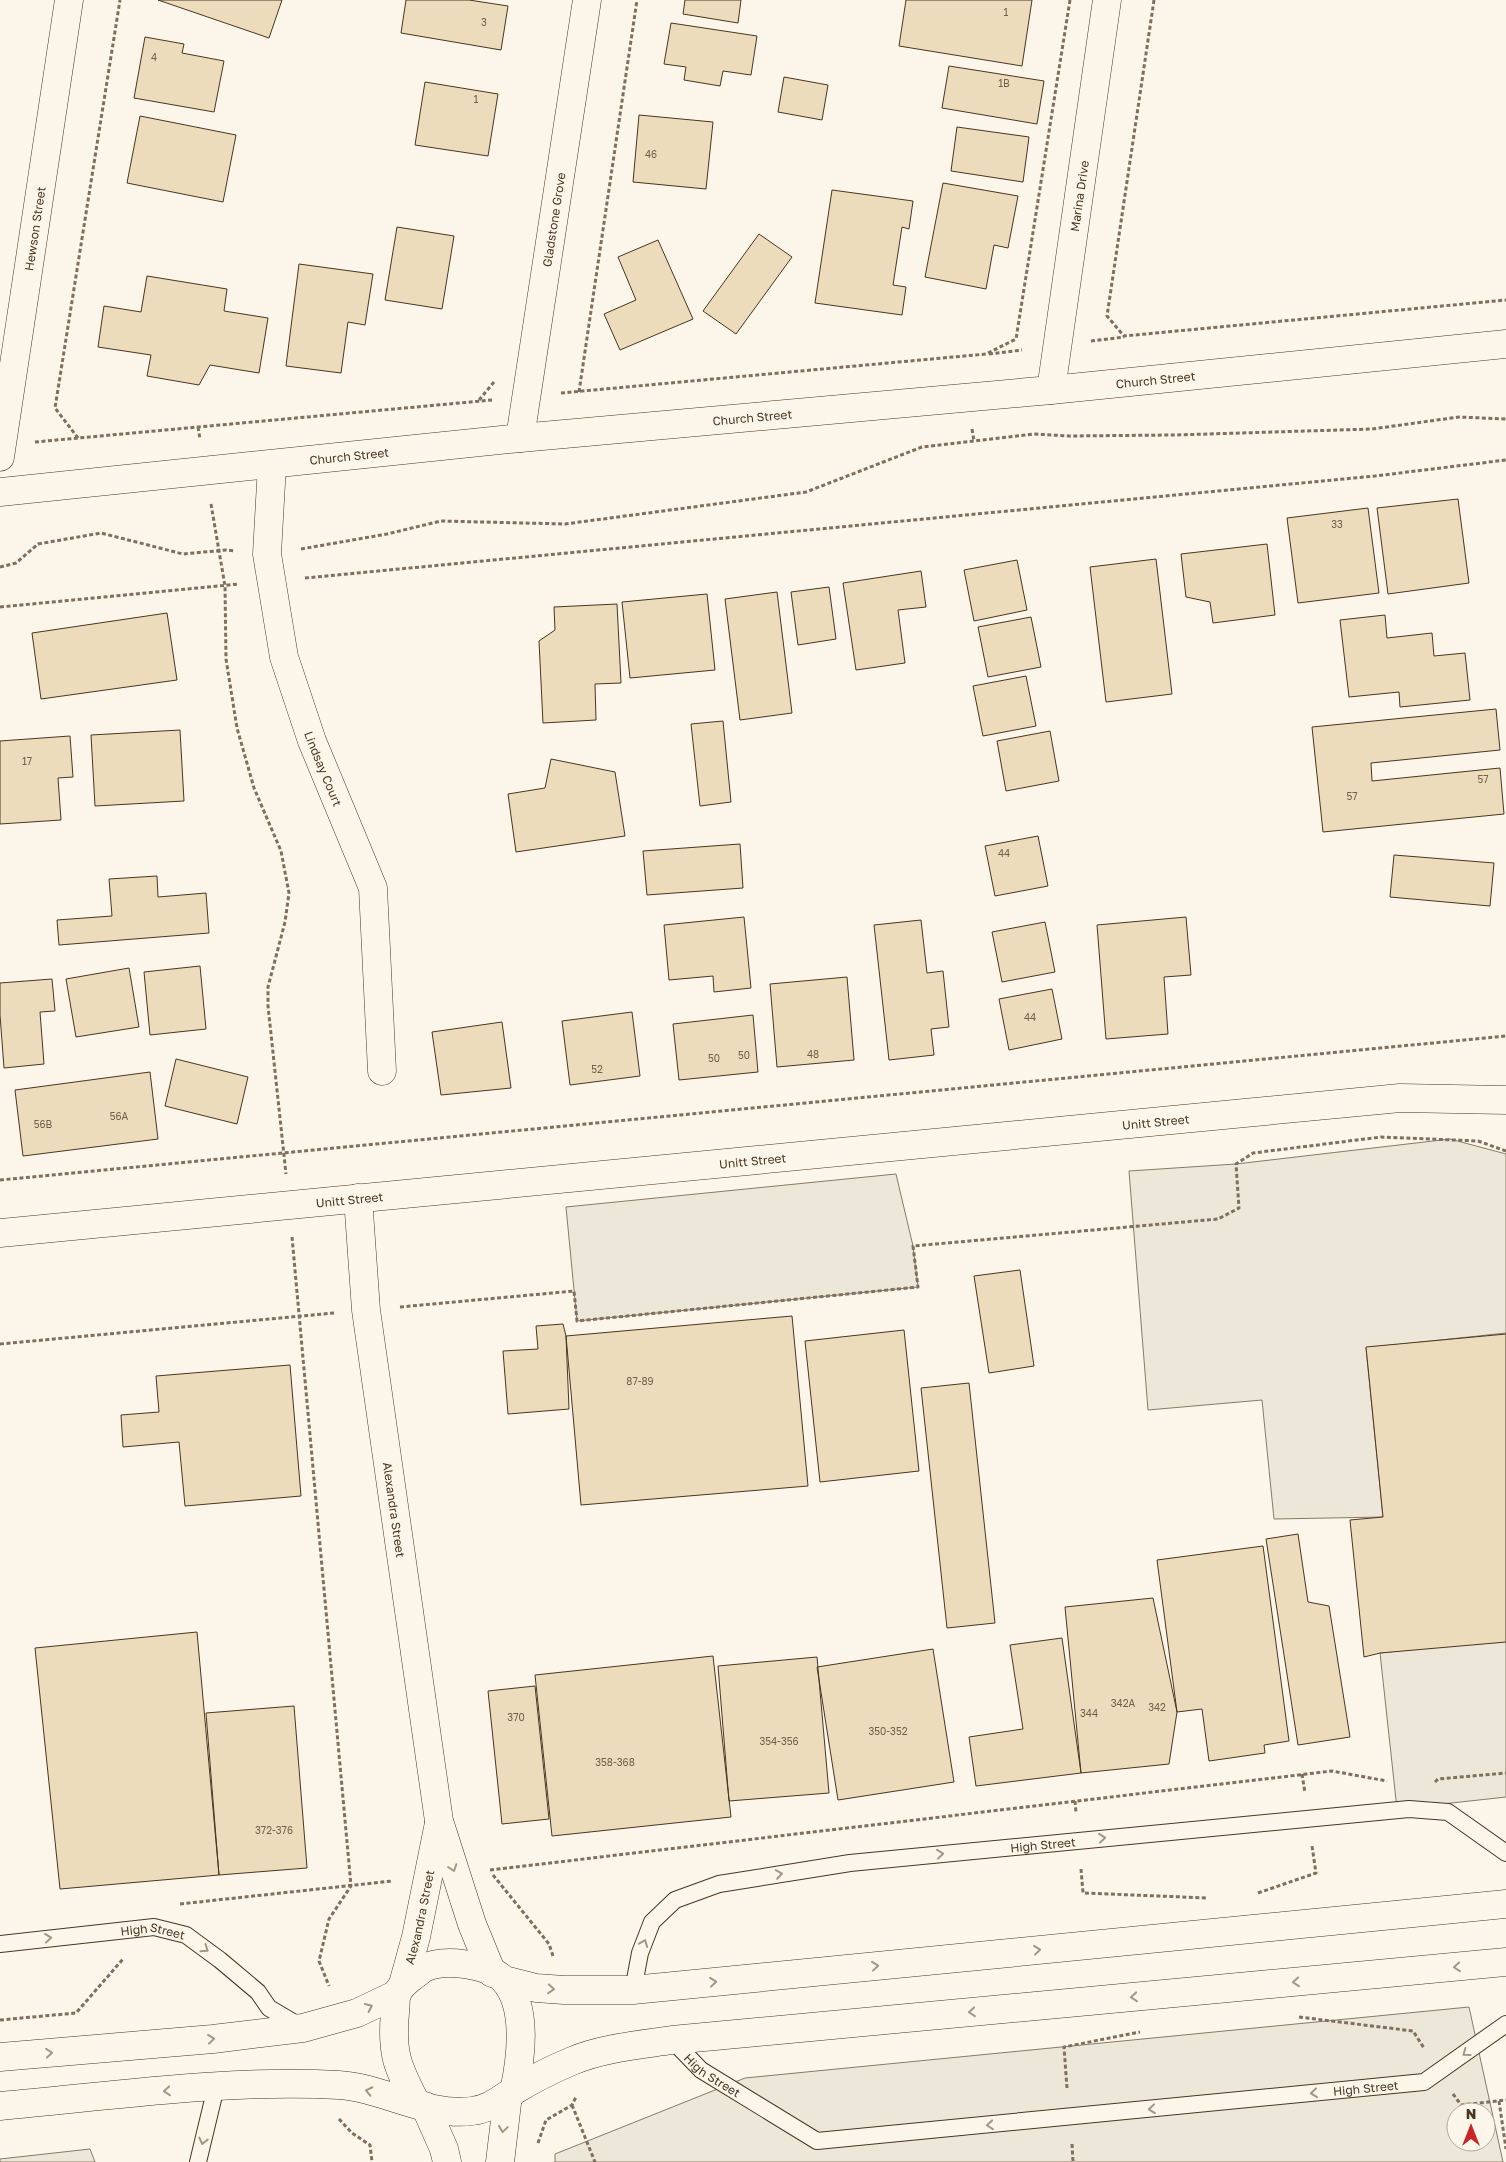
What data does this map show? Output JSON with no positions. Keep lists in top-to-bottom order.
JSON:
{
  "streets": {
    "street": [
      "Marina Drive",
      "Gladstone Grove",
      "Hewson Street",
      "Church Street",
      "Lindsay Court",
      "Unitt Street",
      "Alexandra Street",
      "High Street"
    ]
  },
  "crossings": [
    ["Marina Drive", "Church Street"],
    ["Gladstone Grove", "Church Street"],
    ["Church Street", "Lindsay Court"],
    ["Unitt Street", "Alexandra Street"],
    ["Alexandra Street", "High Street"]
  ],
  "house_numbers": [
    "1",
    "3",
    "4",
    "1B",
    "1",
    "46",
    "33",
    "17",
    "57",
    "57",
    "44",
    "44",
    "48",
    "50",
    "50",
    "52",
    "56A",
    "56B",
    "87-89",
    "342A",
    "342",
    "344",
    "370",
    "350-352",
    "354-356",
    "358-368",
    "372-376"
  ],
  "north": "top"
}
